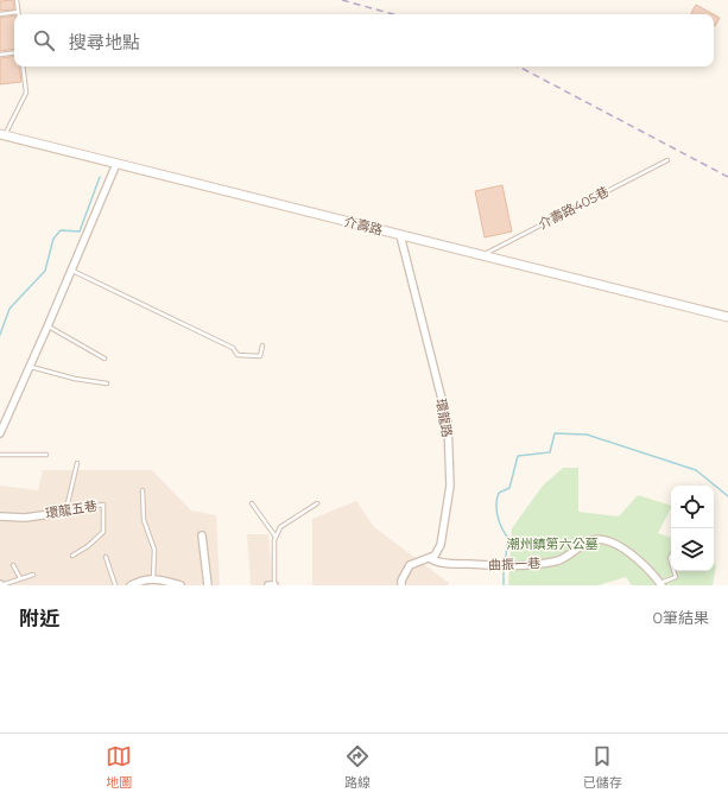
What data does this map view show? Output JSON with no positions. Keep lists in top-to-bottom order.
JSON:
{
  "streets": {
    "main road": ["介壽路"],
    "street": ["環龍路", "環龍五巷", "曲振一巷"],
    "lane": ["介壽路405巷"]
  },
  "crossings": [
    ["介壽路405巷", "介壽路"],
    ["介壽路", "環龍路"],
    ["環龍路", "曲振一巷"]
  ],
  "parks": ["潮州鎮第六公墓"],
  "page": {
    "search": "搜尋地點",
    "heading": ["附近", "0筆結果"],
    "nav": ["地圖", "路線", "已儲存"]
  }
}
